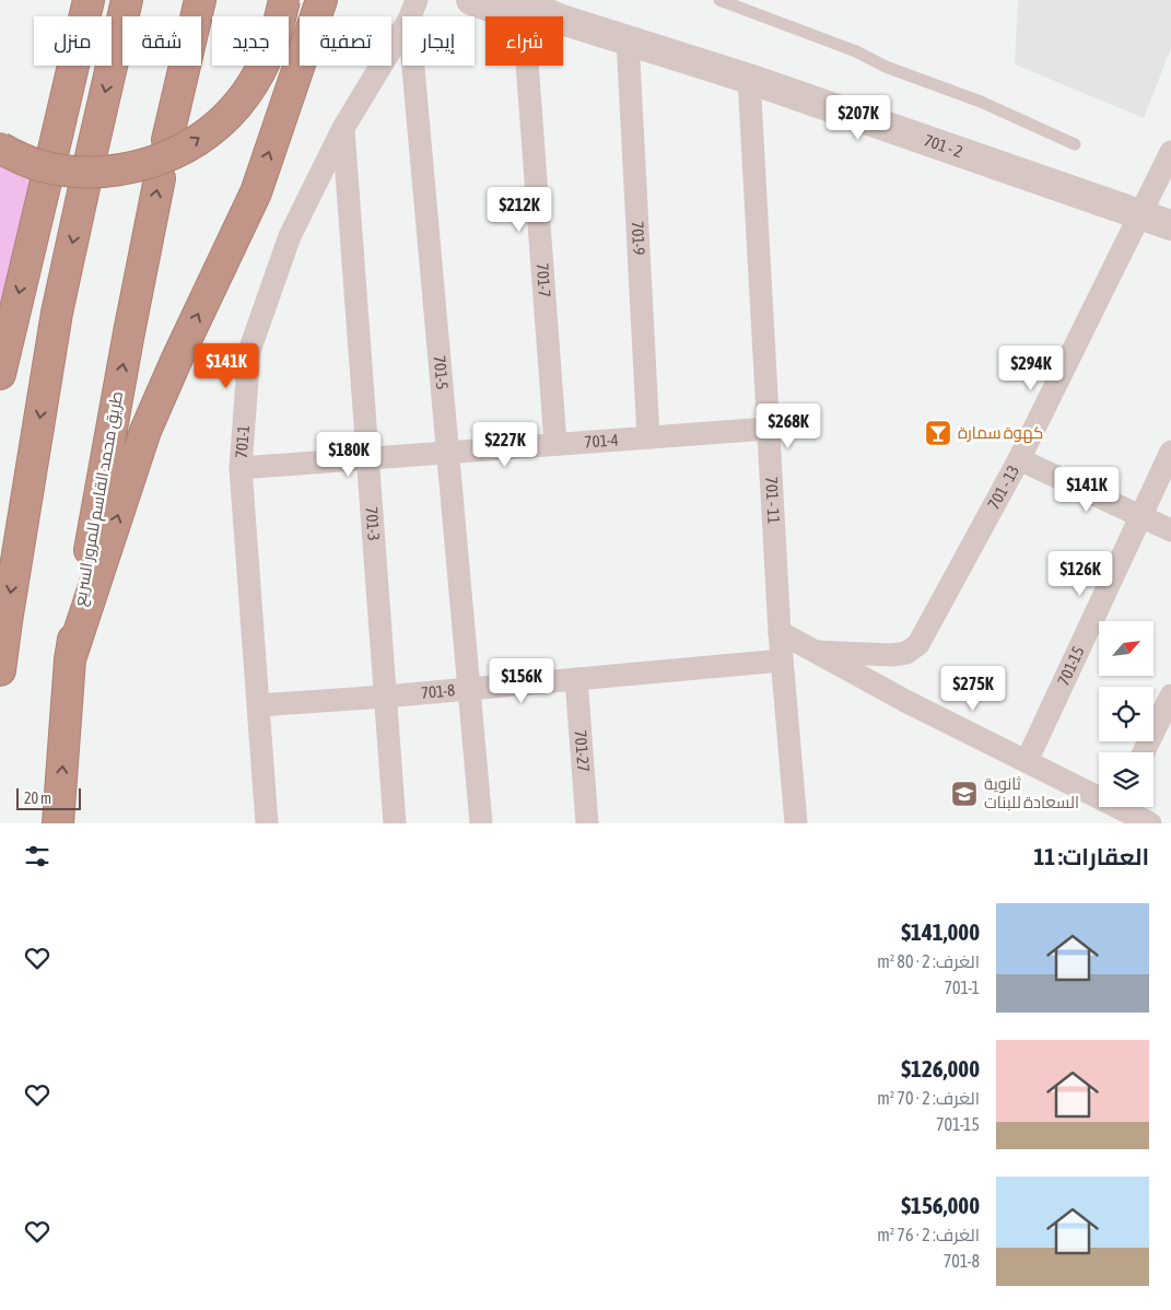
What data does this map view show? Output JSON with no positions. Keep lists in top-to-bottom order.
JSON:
{
  "streets": {
    "highway": ["طريق محمد القاسم للمرور السريع"],
    "street": [
      "701 - 2",
      "701-9",
      "701-7",
      "701-5",
      "701-4",
      "701-1",
      "701 - 13",
      "701 - 11",
      "701-3",
      "701-15",
      "701-8",
      "701-27"
    ]
  },
  "crossings": [
    ["701 - 2", "701-9"],
    ["701 - 2", "701-7"],
    ["701 - 2", "701 - 13"],
    ["701 - 2", "701 - 11"],
    ["701-9", "701-4"],
    ["701-7", "701-4"],
    ["701-5", "701-4"],
    ["701-5", "701-1"],
    ["701-5", "701-8"],
    ["701-4", "701-1"],
    ["701-4", "701 - 11"],
    ["701-4", "701-3"],
    ["701-1", "701-3"],
    ["701-1", "701-8"],
    ["701 - 11", "701-8"],
    ["701-3", "701-8"],
    ["701-8", "701-27"]
  ],
  "places": {
    "bar": ["كهوة سمارة"],
    "school or university": ["ثانوية السعادة للبنات"]
  },
  "scale_bar": "20 m",
  "north": "top right",
  "page": {
    "chip": [
      "شراء",
      "إيجار",
      "تصفية",
      "جديد",
      "شقة",
      "منزل"
    ],
    "price": [
      "$207K",
      "$212K",
      "$141K",
      "$294K",
      "$268K",
      "$227K",
      "$180K",
      "$141K",
      "$126K",
      "$156K",
      "$275K"
    ],
    "scale": "20 m",
    "heading": "العقارات: 11",
    "list": [
      {
        "name": "$141,000",
        "note": "الغرف: 2 · 80 m² · 701-1"
      },
      {
        "name": "$126,000",
        "note": "الغرف: 2 · 70 m² · 701-15"
      },
      {
        "name": "$156,000",
        "note": "الغرف: 2 · 76 m² · 701-8"
      }
    ]
  }
}
